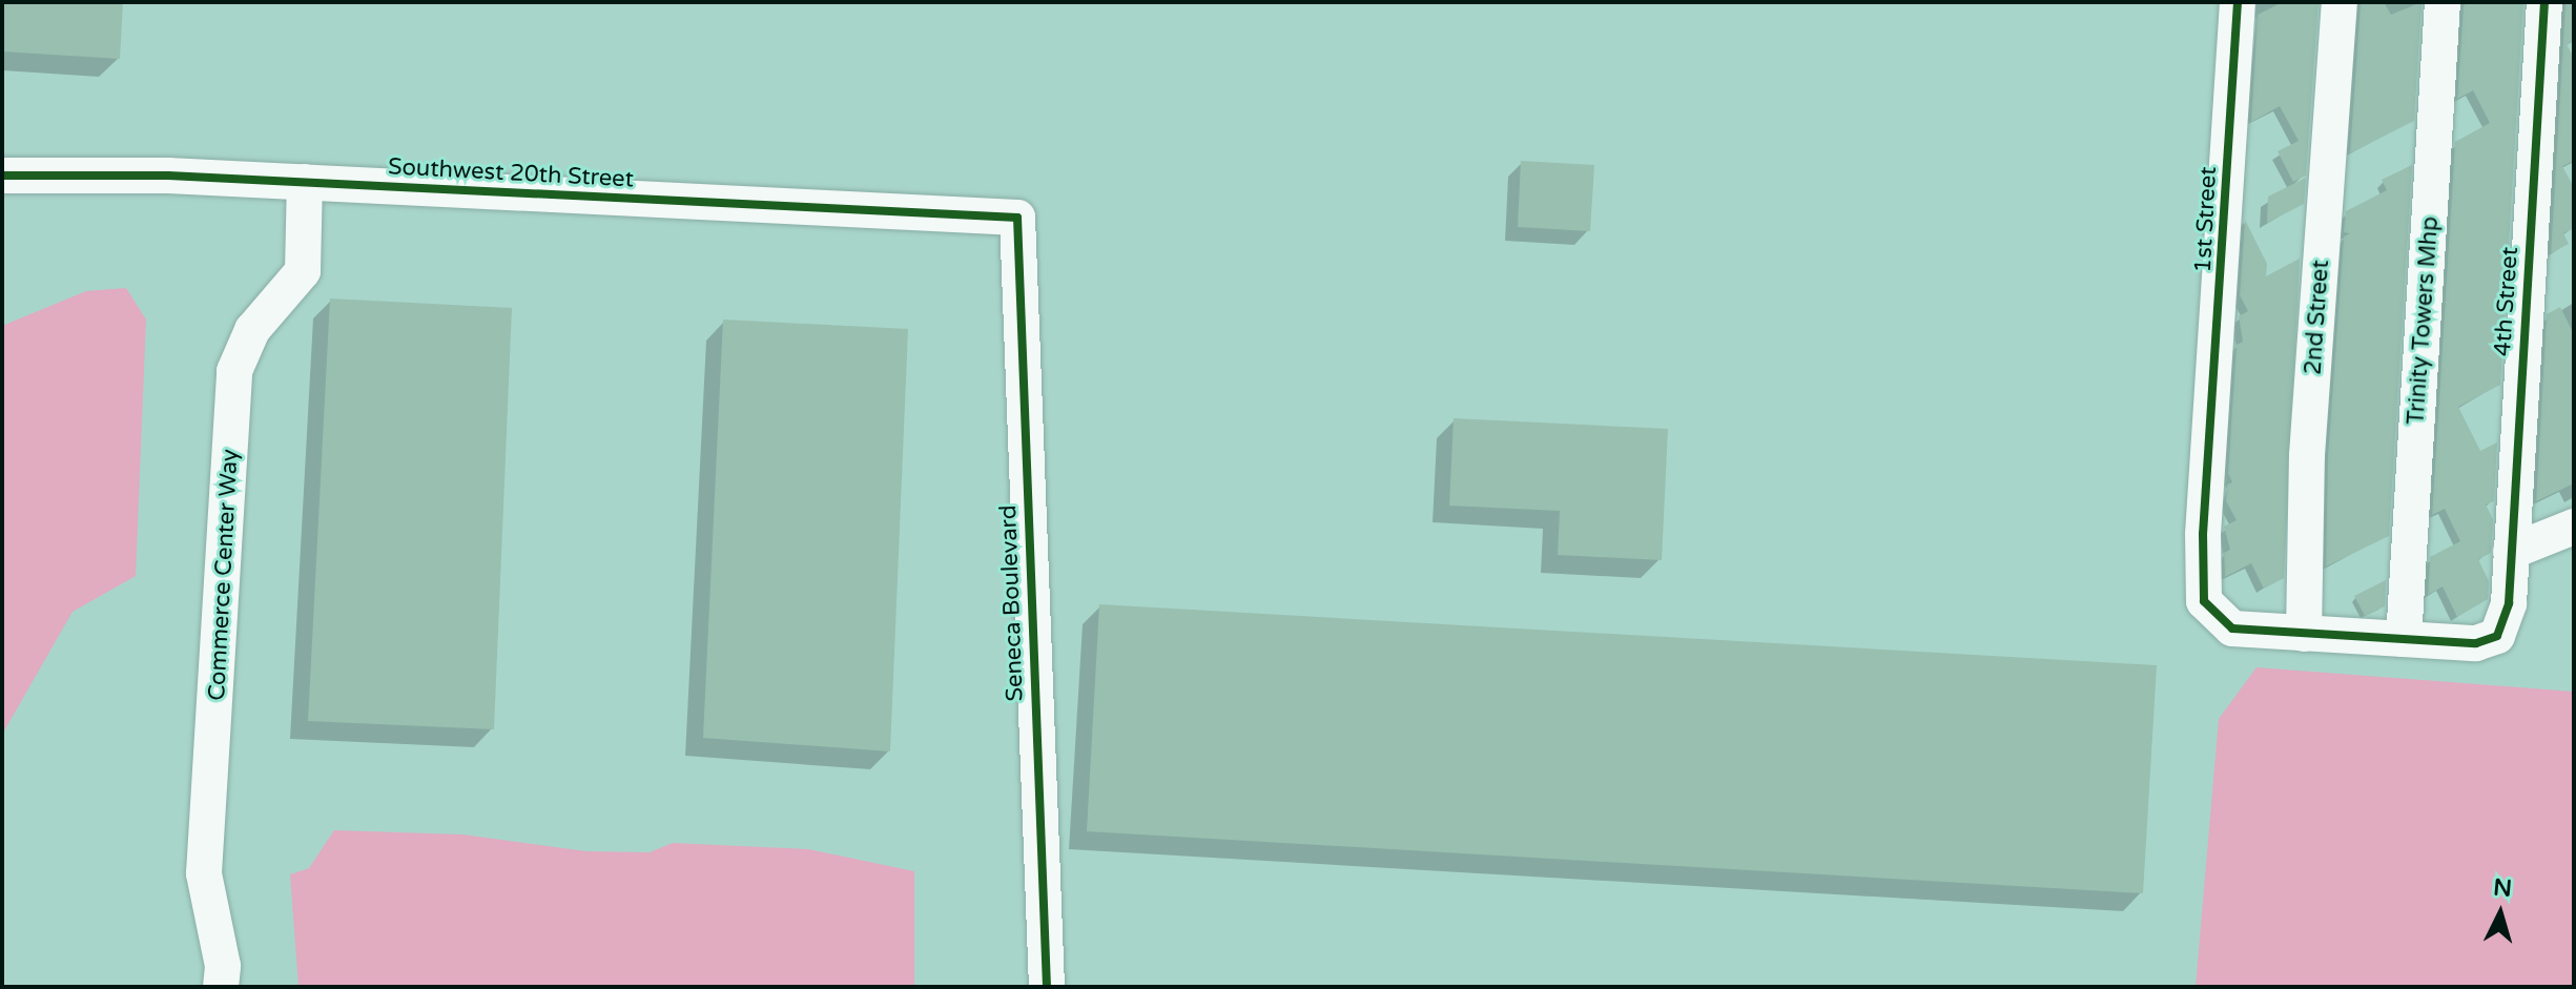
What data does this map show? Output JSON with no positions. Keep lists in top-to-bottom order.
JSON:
{
  "streets": {
    "street": [
      "Southwest 20th Street",
      "1st Street",
      "4th Street",
      "2nd Street",
      "Trinity Towers Mhp",
      "Commerce Center Way",
      "Seneca Boulevard"
    ]
  },
  "crossings": [
    ["Southwest 20th Street", "Commerce Center Way"],
    ["Southwest 20th Street", "Seneca Boulevard"],
    ["1st Street", "4th Street"],
    ["1st Street", "2nd Street"],
    ["1st Street", "Trinity Towers Mhp"]
  ],
  "north": "top"
}
